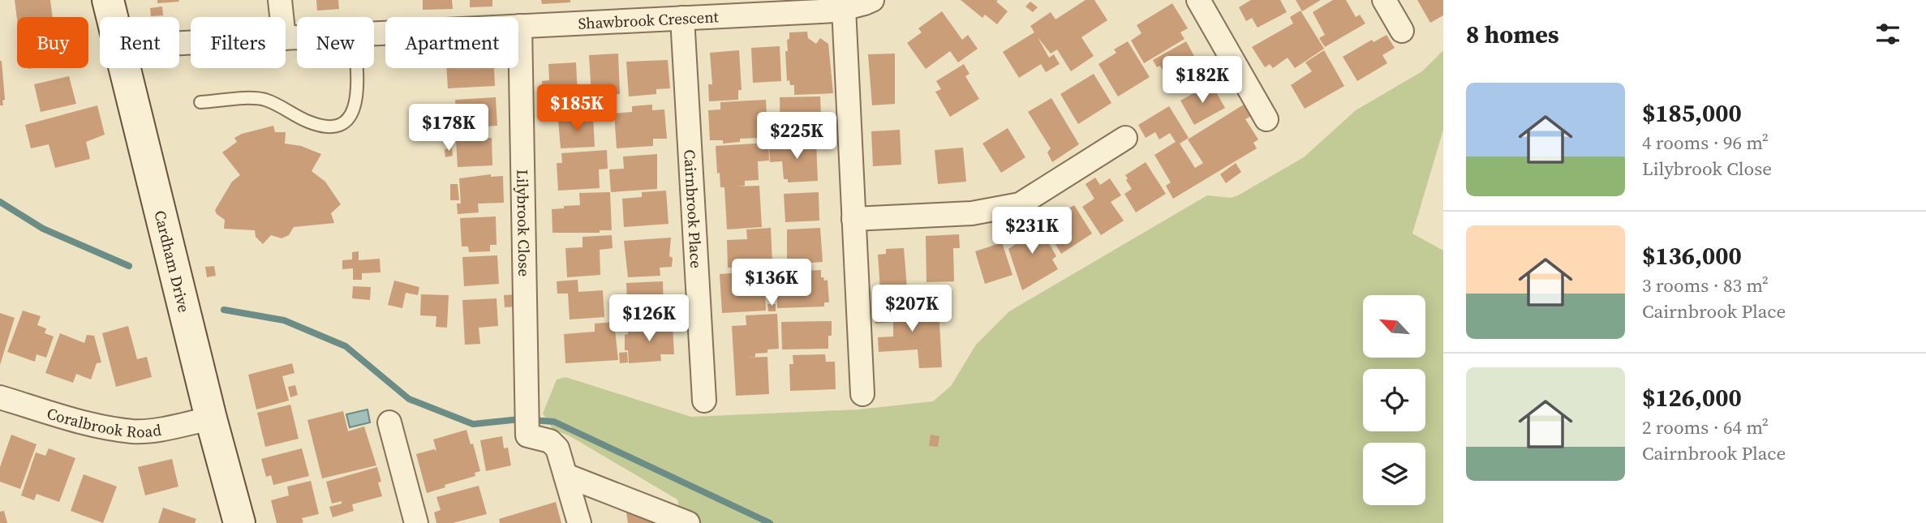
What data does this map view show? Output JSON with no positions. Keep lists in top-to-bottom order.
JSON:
{
  "streets": {
    "street": [
      "Shawbrook Crescent",
      "Cairnbrook Place",
      "Lilybrook Close",
      "Cardham Drive",
      "Coralbrook Road"
    ]
  },
  "crossings": [
    ["Shawbrook Crescent", "Cairnbrook Place"],
    ["Shawbrook Crescent", "Lilybrook Close"],
    ["Cardham Drive", "Coralbrook Road"]
  ],
  "north": "top left",
  "page": {
    "heading": "8 homes",
    "chip": [
      "Buy",
      "Rent",
      "Filters",
      "New",
      "Apartment"
    ],
    "price": [
      "$182K",
      "$185K",
      "$178K",
      "$225K",
      "$231K",
      "$136K",
      "$207K",
      "$126K"
    ],
    "list": [
      {
        "name": "$185,000",
        "note": "4 rooms · 96 m² · Lilybrook Close"
      },
      {
        "name": "$136,000",
        "note": "3 rooms · 83 m² · Cairnbrook Place"
      },
      {
        "name": "$126,000",
        "note": "2 rooms · 64 m² · Cairnbrook Place"
      }
    ]
  }
}
